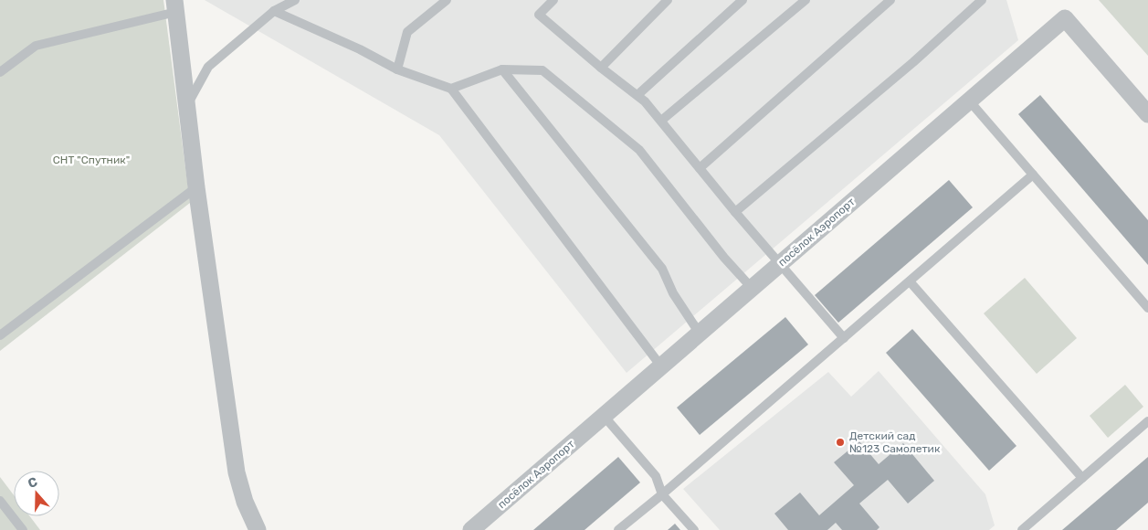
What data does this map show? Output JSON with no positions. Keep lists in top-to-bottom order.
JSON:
{
  "streets": {
    "street": ["посёлок Аэропорт"]
  },
  "parks": ["СНТ \"Спутник\""],
  "places": ["Детский сад №123 Самолетик"],
  "north": "top"
}
